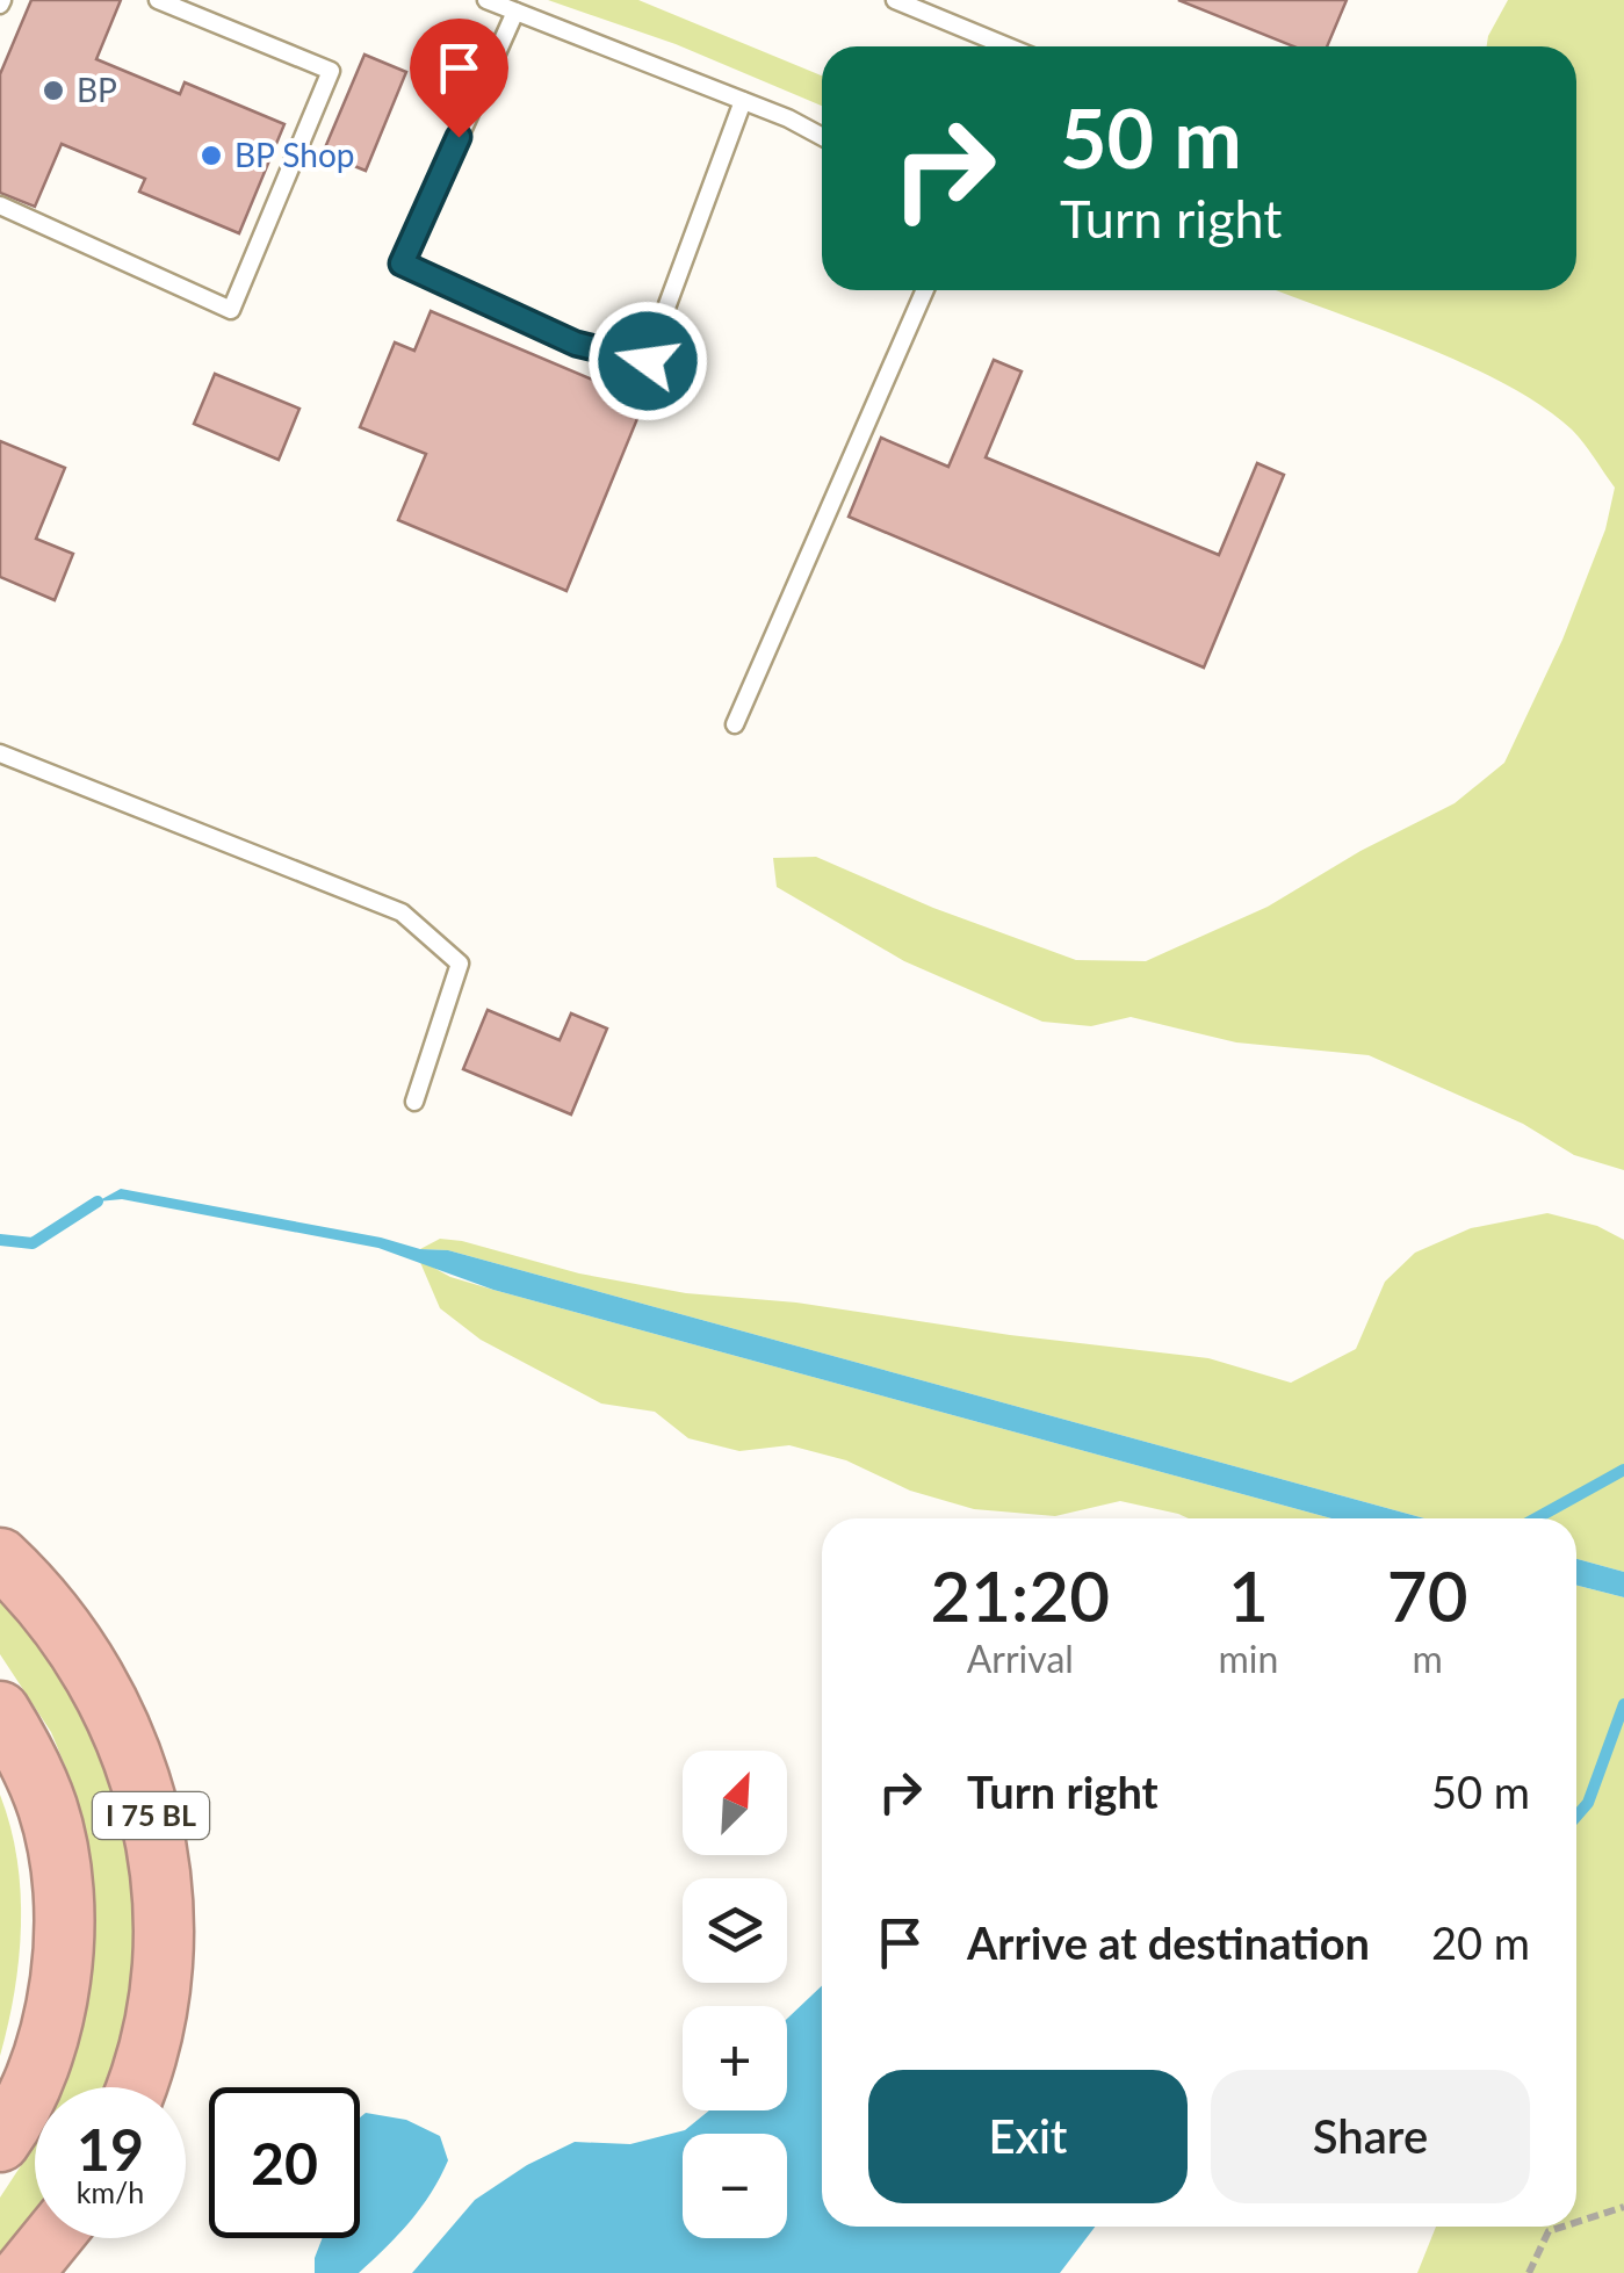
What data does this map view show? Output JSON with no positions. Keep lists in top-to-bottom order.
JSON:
{
  "streets": {
    "highway": ["I 75 BL"]
  },
  "places": ["BP", "BP Shop"],
  "north": "top right",
  "page": {
    "turn": ["50 m", "Turn right"],
    "eta": [
      "21:20",
      "Arrival",
      "1",
      "min",
      "70",
      "m"
    ],
    "list": [
      {
        "name": "Turn right",
        "value": "50 m"
      },
      {
        "name": "Arrive at destination",
        "value": "20 m"
      }
    ],
    "map_buttons": ["+", "−"],
    "buttons": ["Exit", "Share"],
    "speed": "19 km/h",
    "limit": "20"
  }
}
